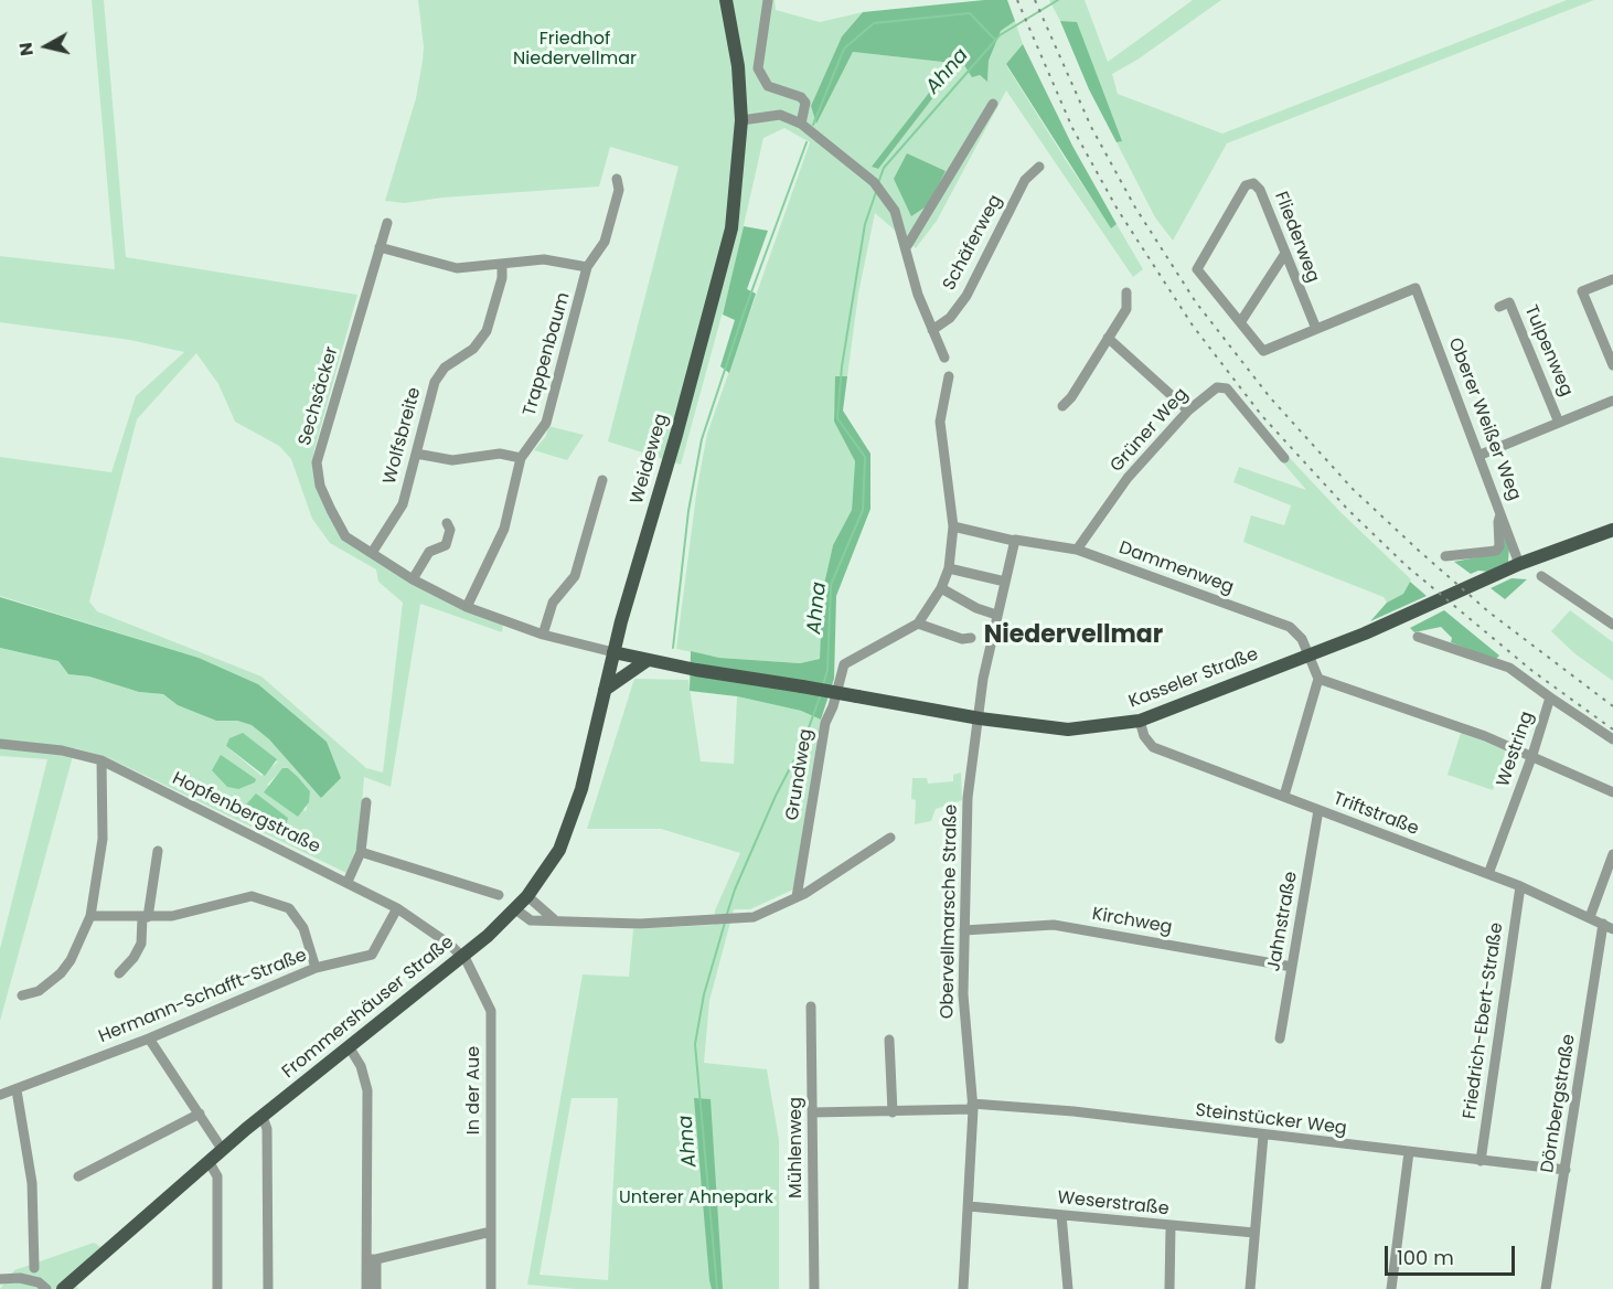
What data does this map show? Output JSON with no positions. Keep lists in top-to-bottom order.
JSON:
{
  "streets": {
    "main road": ["Weideweg", "Kasseler Straße", "Frommershäuser Straße"],
    "street": [
      "Fliederweg",
      "Schäferweg",
      "Tulpenweg",
      "Trappenbaum",
      "Sechsäcker",
      "Oberer Weißer Weg",
      "Grüner Weg",
      "Wolfsbreite",
      "Dammenweg",
      "Westring",
      "Grundweg",
      "Hopfenbergstraße",
      "Triftstraße",
      "Obervellmarsche Straße",
      "Kirchweg",
      "Jahnstraße",
      "Hermann-Schafft-Straße",
      "Friedrich-Ebert-Straße",
      "In der Aue",
      "Dörnbergstraße",
      "Steinstücker Weg",
      "Mühlenweg",
      "Weserstraße"
    ]
  },
  "crossings": [
    ["Fliederweg", "Oberer Weißer Weg"],
    ["Trappenbaum", "Sechsäcker"],
    ["Sechsäcker", "Wolfsbreite"],
    ["Sechsäcker", "Weideweg"],
    ["Sechsäcker", "Kasseler Straße"],
    ["Oberer Weißer Weg", "Kasseler Straße"],
    ["Grüner Weg", "Dammenweg"],
    ["Weideweg", "Kasseler Straße"],
    ["Weideweg", "Frommershäuser Straße"],
    ["Dammenweg", "Kasseler Straße"],
    ["Dammenweg", "Obervellmarsche Straße"],
    ["Kasseler Straße", "Triftstraße"],
    ["Kasseler Straße", "Obervellmarsche Straße"],
    ["Westring", "Triftstraße"],
    ["Hopfenbergstraße", "Hermann-Schafft-Straße"],
    ["Hopfenbergstraße", "Frommershäuser Straße"],
    ["Hopfenbergstraße", "In der Aue"],
    ["Triftstraße", "Jahnstraße"],
    ["Triftstraße", "Friedrich-Ebert-Straße"],
    ["Triftstraße", "Dörnbergstraße"],
    ["Obervellmarsche Straße", "Kirchweg"],
    ["Obervellmarsche Straße", "Steinstücker Weg"],
    ["Obervellmarsche Straße", "Weserstraße"],
    ["Kirchweg", "Jahnstraße"],
    ["Frommershäuser Straße", "In der Aue"],
    ["Friedrich-Ebert-Straße", "Steinstücker Weg"],
    ["Dörnbergstraße", "Steinstücker Weg"],
    ["Steinstücker Weg", "Mühlenweg"]
  ],
  "districts": ["Niedervellmar"],
  "water": ["Ahna"],
  "parks": ["Friedhof Niedervellmar", "Unterer Ahnepark"],
  "scale_bar": "100 m",
  "north": "left"
}
